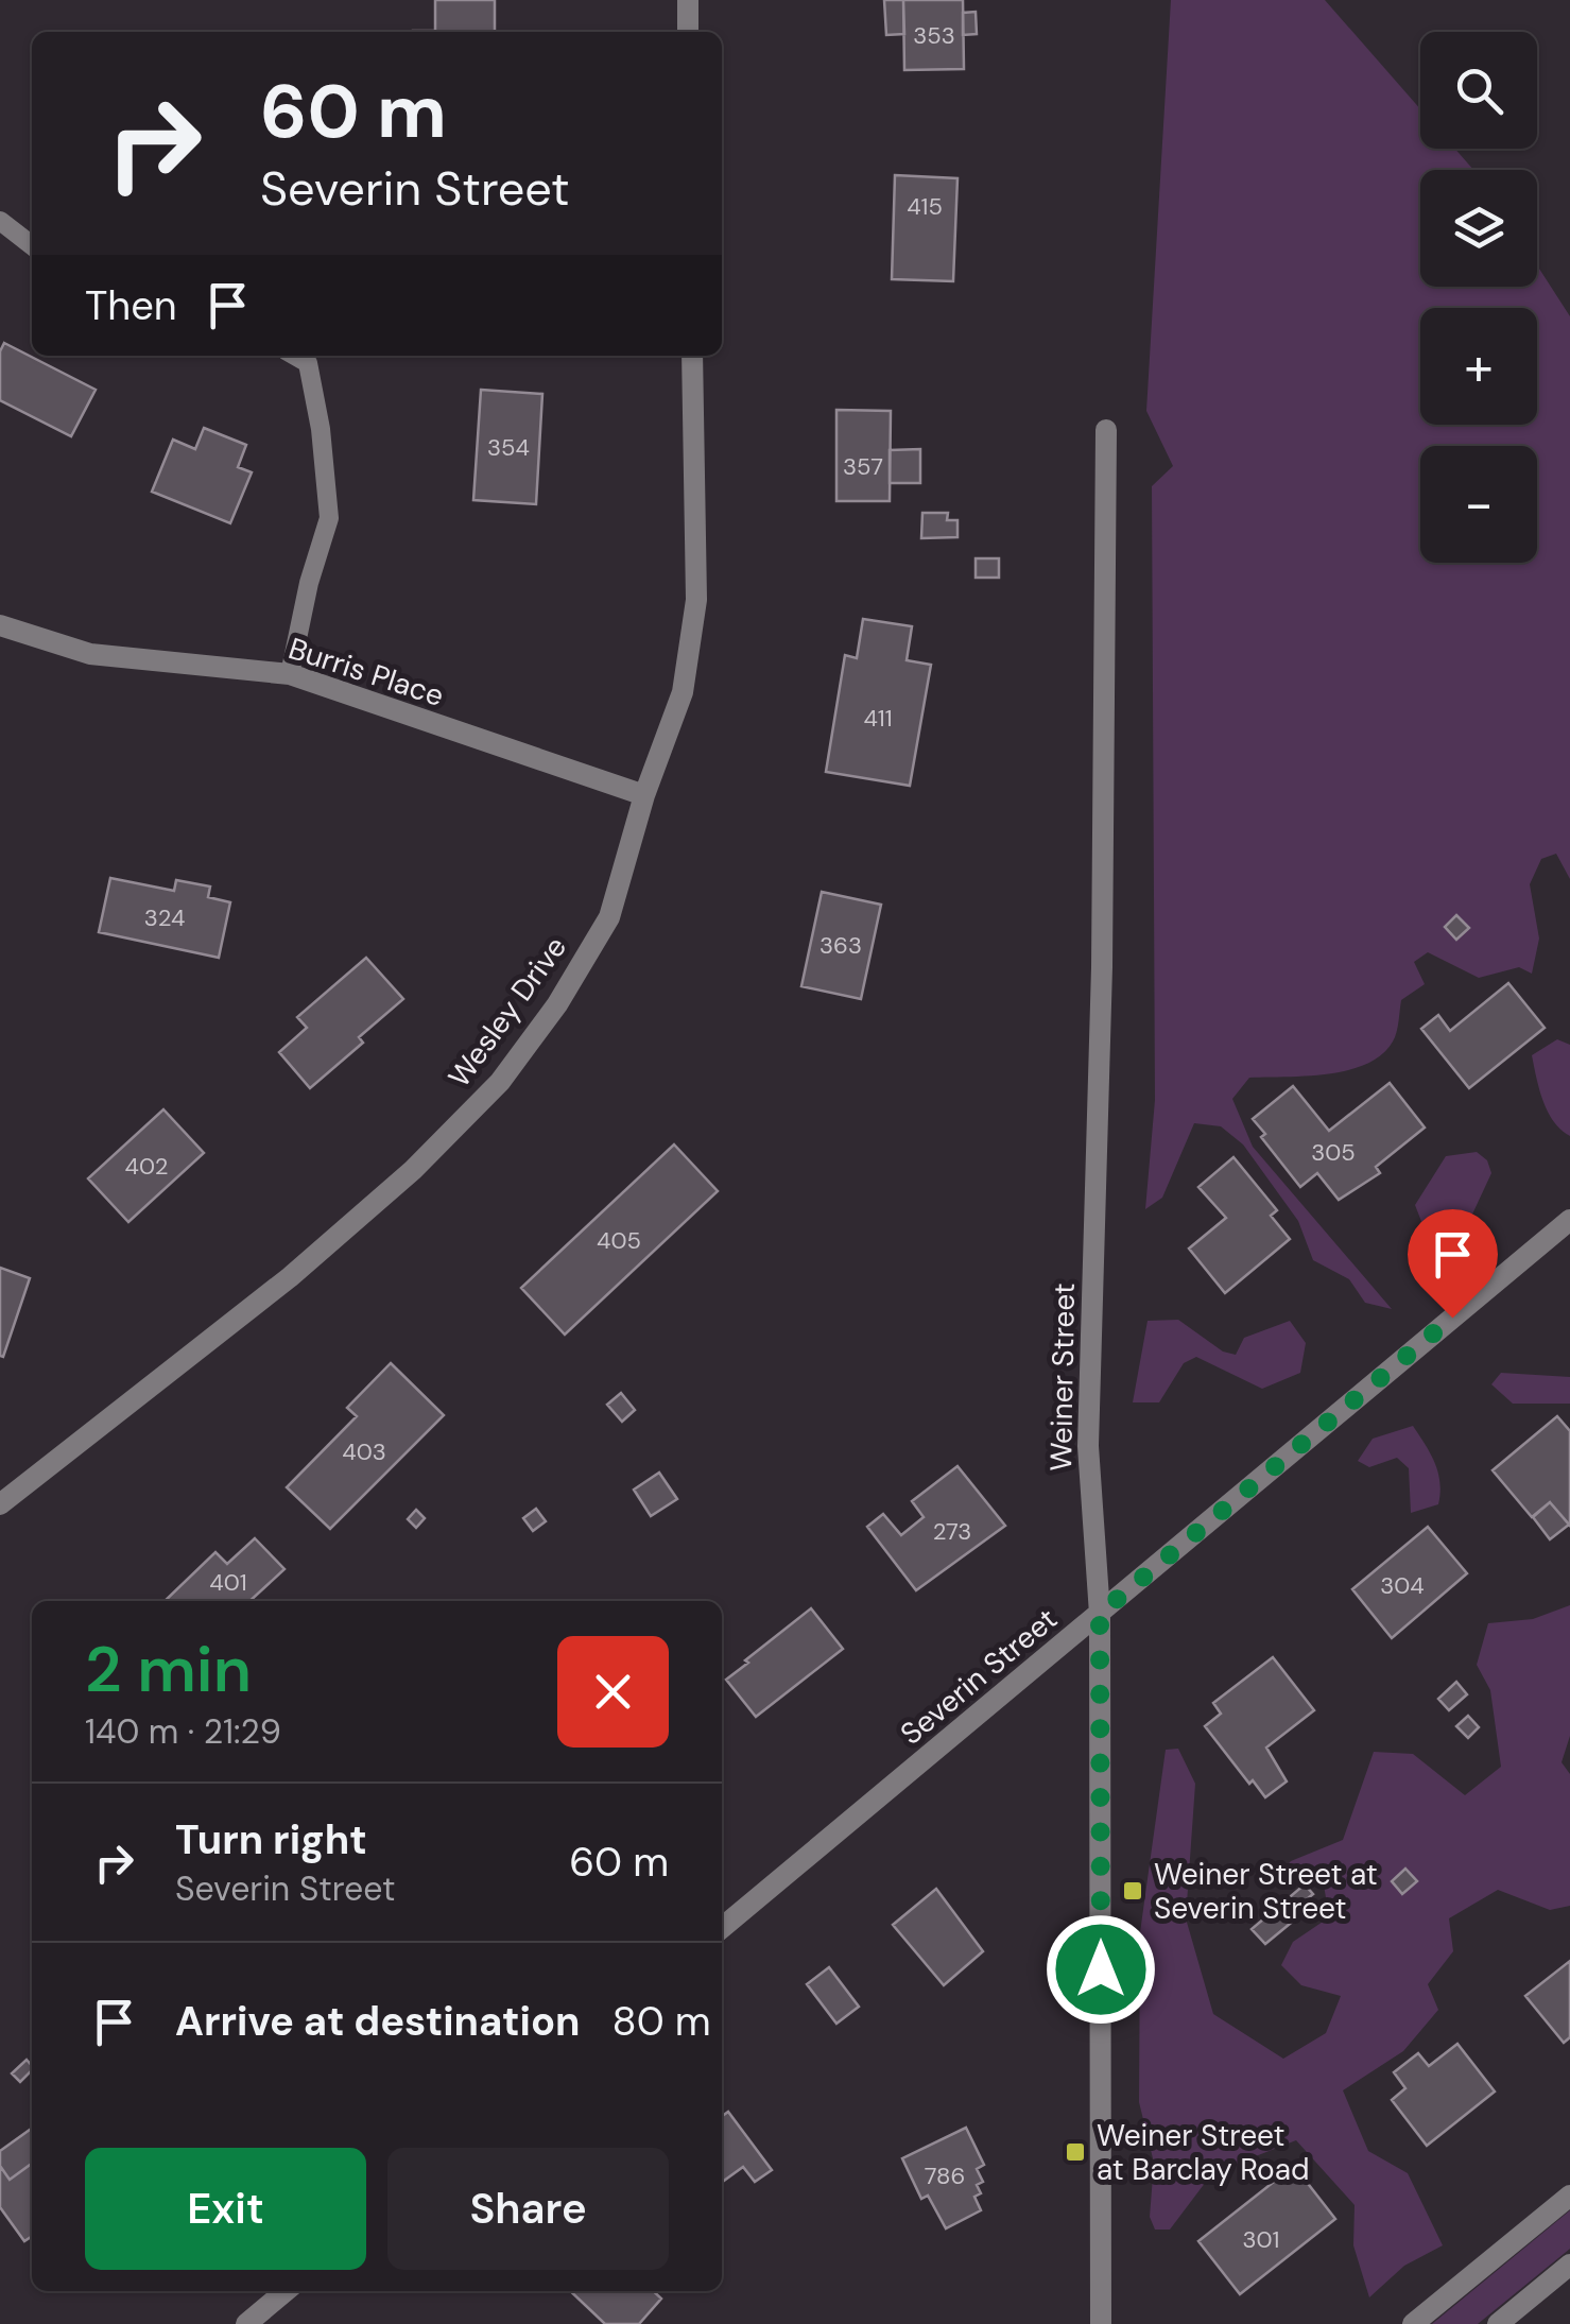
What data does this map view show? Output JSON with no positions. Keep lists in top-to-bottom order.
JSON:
{
  "streets": {
    "street": [
      "Burris Place",
      "Wesley Drive",
      "Weiner Street",
      "Severin Street"
    ]
  },
  "crossings": [
    ["Burris Place", "Wesley Drive"],
    ["Weiner Street", "Severin Street"]
  ],
  "places": {
    "transit": ["Weiner Street at Severin Street", "Weiner Street at Barclay Road"]
  },
  "house_numbers": [
    "353",
    "415",
    "354",
    "357",
    "411",
    "324",
    "363",
    "305",
    "402",
    "405",
    "403",
    "273",
    "401",
    "304",
    "786",
    "301"
  ],
  "page": {
    "map_buttons": ["+", "−"],
    "turn": ["60 m", "Severin Street"],
    "then": "Then",
    "heading": ["2 min", "140 m · 21:29"],
    "list": [
      {
        "name": "Turn right",
        "note": "Severin Street",
        "value": "60 m"
      },
      {
        "name": "Arrive at destination",
        "value": "80 m"
      }
    ],
    "buttons": ["Exit", "Share"]
  }
}
